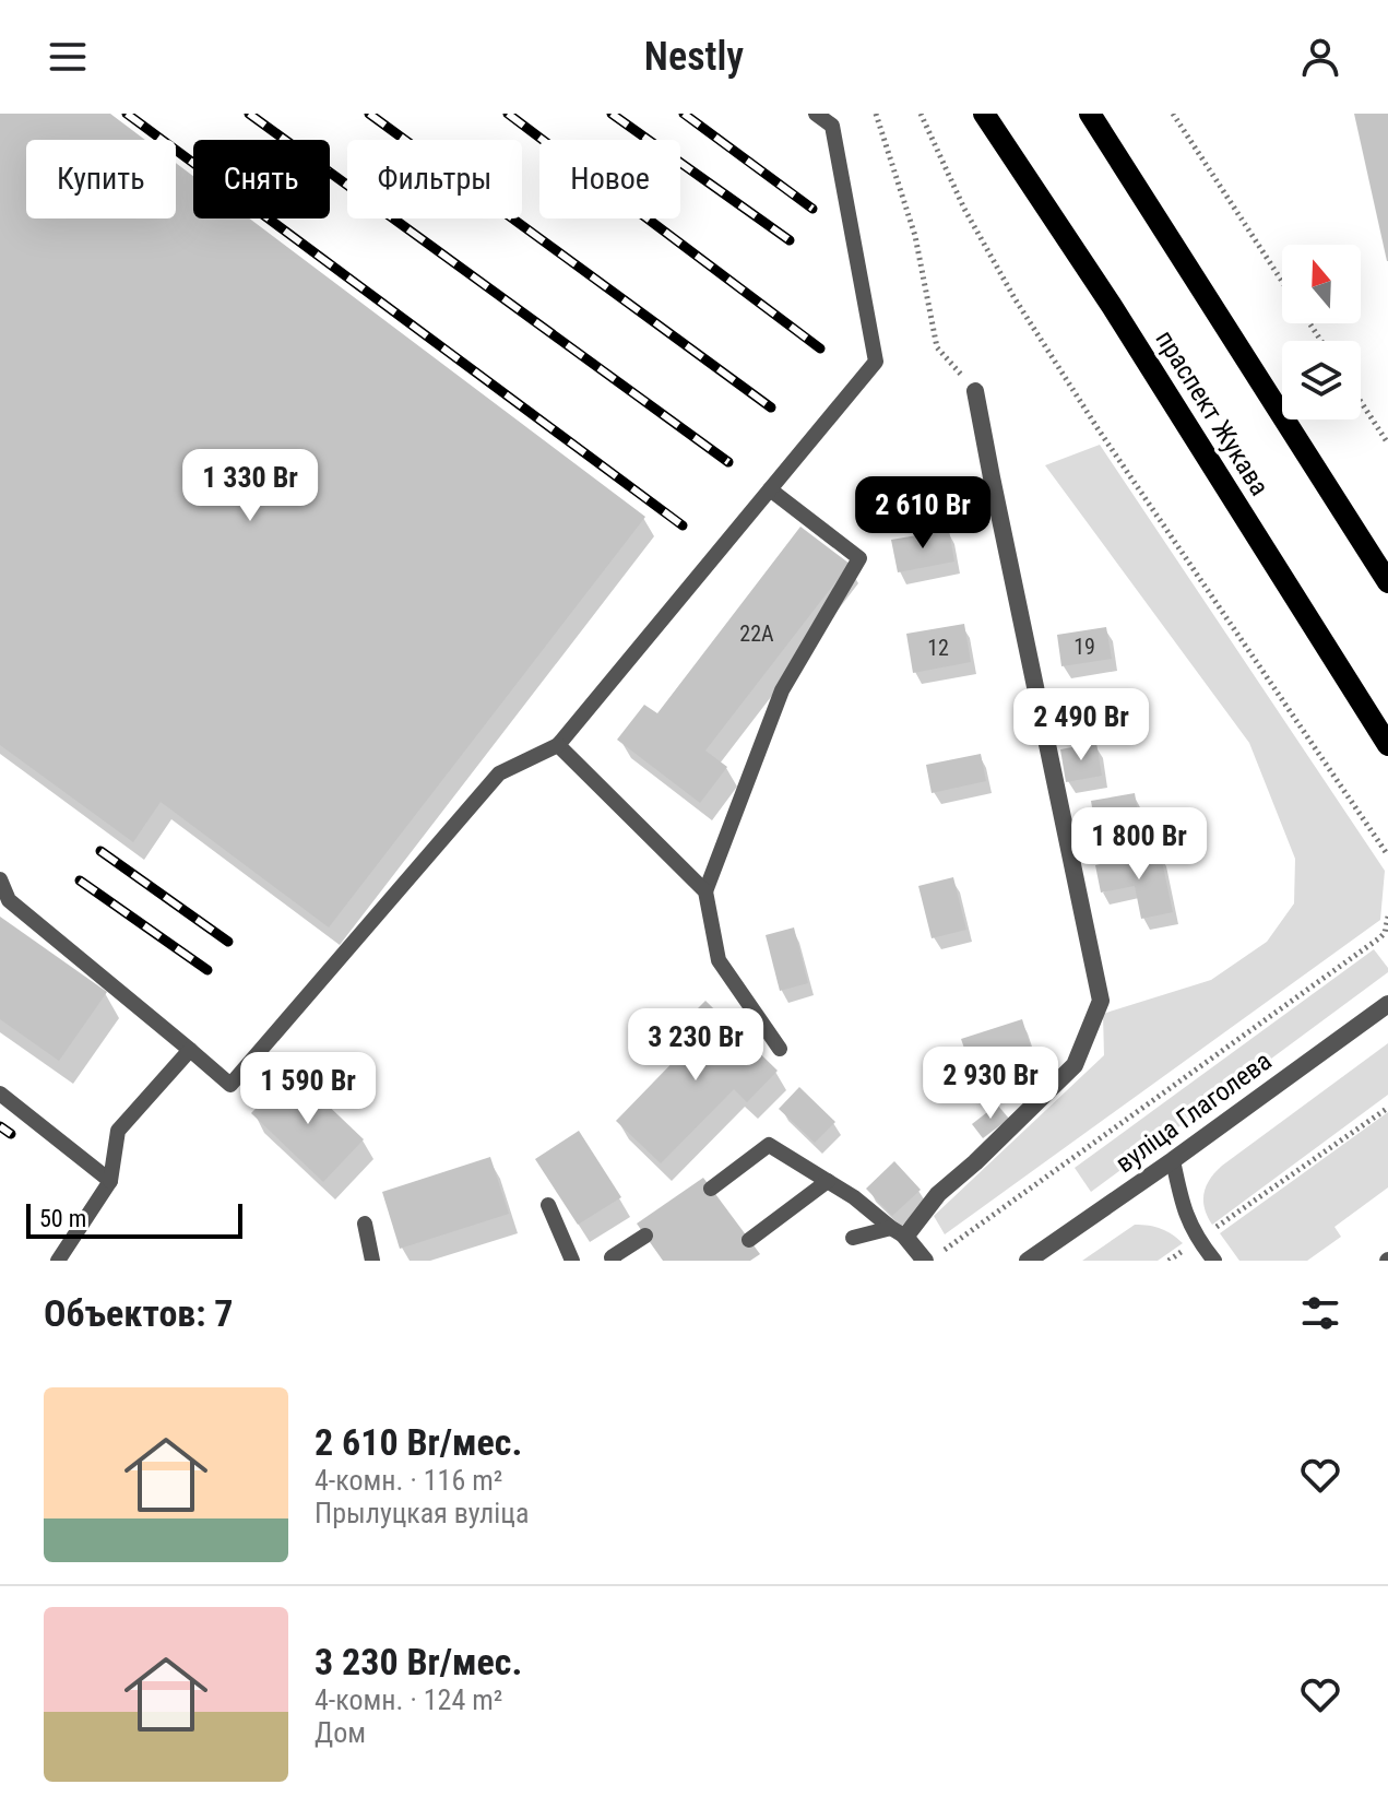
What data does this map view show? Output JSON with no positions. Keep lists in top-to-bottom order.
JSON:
{
  "streets": {
    "main road": ["праспект Жукава"],
    "street": ["вуліца Глаголева"]
  },
  "house_numbers": ["22А", "19", "12"],
  "scale_bar": "50 m",
  "north": "top",
  "page": {
    "header": "Nestly",
    "chip": [
      "Купить",
      "Снять",
      "Фильтры",
      "Новое"
    ],
    "price": [
      "1 330 Br",
      "2 610 Br",
      "2 490 Br",
      "1 800 Br",
      "3 230 Br",
      "2 930 Br",
      "1 590 Br"
    ],
    "scale": "50 m",
    "heading": "Объектов: 7",
    "list": [
      {
        "name": "2 610 Br/мес.",
        "note": "4-комн. · 116 m² · Прылуцкая вуліца"
      },
      {
        "name": "3 230 Br/мес.",
        "note": "4-комн. · 124 m² · Дом"
      }
    ]
  }
}
